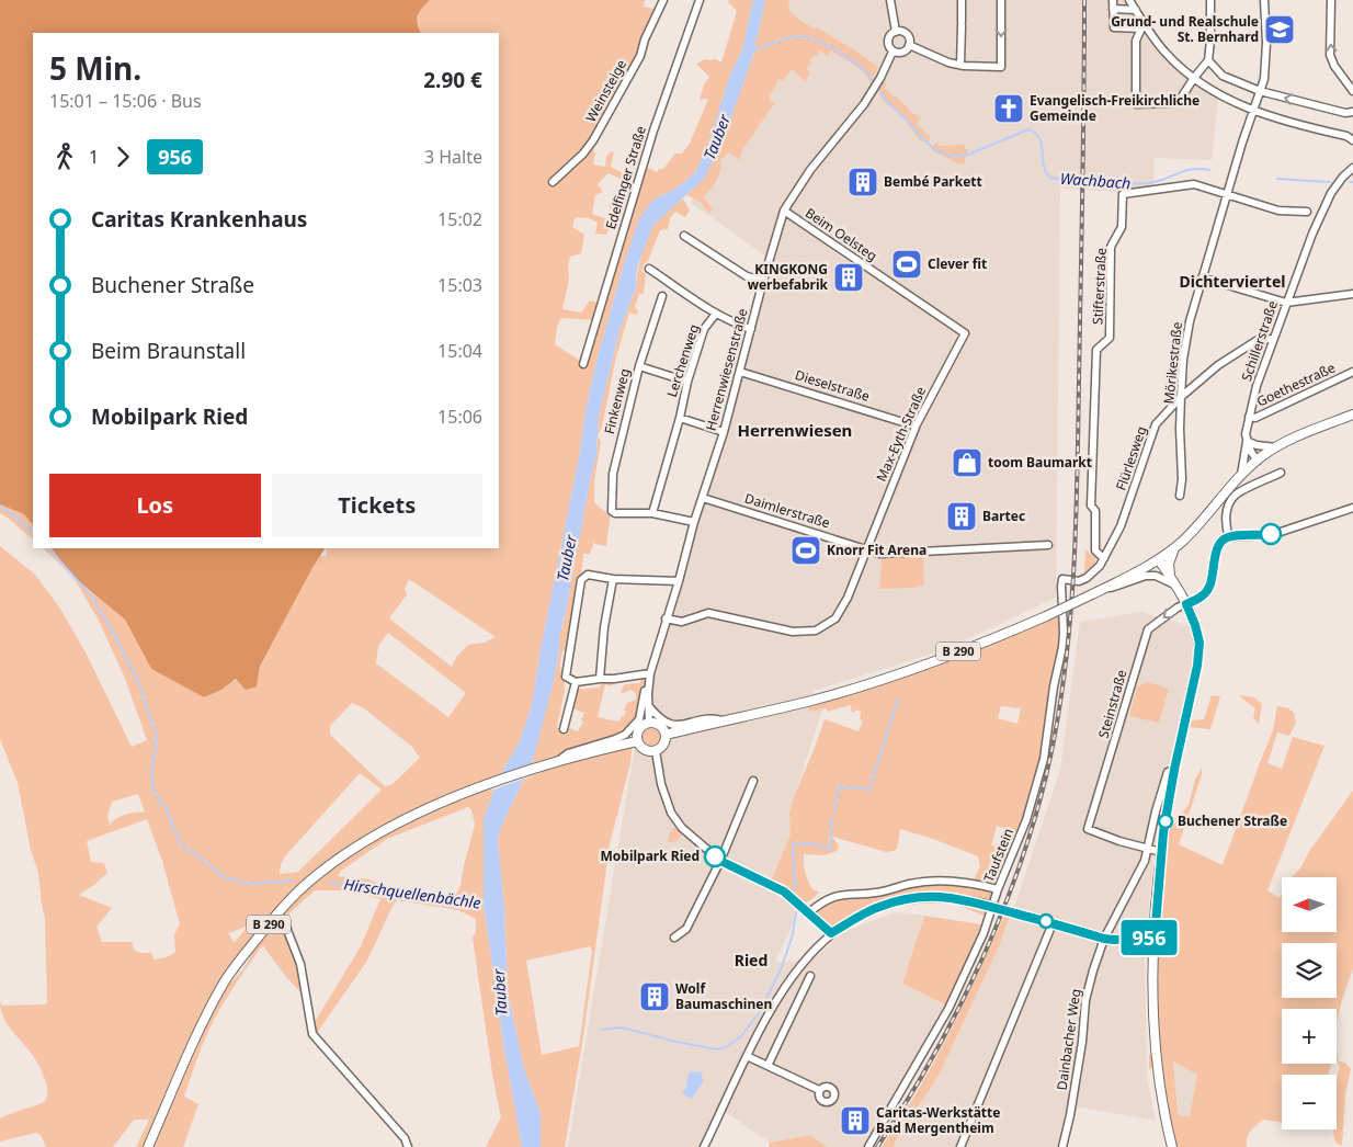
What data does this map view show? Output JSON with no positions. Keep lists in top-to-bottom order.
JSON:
{
  "streets": {
    "main road": ["B 290"],
    "street": [
      "Weinsteige",
      "Edelfinger Straße",
      "Beim Oelsteg",
      "Stifterstraße",
      "Schillerstraße",
      "Lerchenweg",
      "Mörikestraße",
      "Herrenwiesenstraße",
      "Goethestraße",
      "Dieselstraße",
      "Finkenweg",
      "Max-Eyth-Straße",
      "Flürlesweg",
      "Daimlerstraße",
      "Steinstraße",
      "Taufstein",
      "Dainbacher Weg"
    ]
  },
  "crossings": [
    ["Beim Oelsteg", "Herrenwiesenstraße"],
    ["Beim Oelsteg", "Max-Eyth-Straße"],
    ["Stifterstraße", "Mörikestraße"],
    ["Stifterstraße", "Flürlesweg"],
    ["Schillerstraße", "Goethestraße"],
    ["Schillerstraße", "Flürlesweg"],
    ["Schillerstraße", "B 290"],
    ["Lerchenweg", "Herrenwiesenstraße"],
    ["Lerchenweg", "Finkenweg"],
    ["Mörikestraße", "Flürlesweg"],
    ["Herrenwiesenstraße", "Dieselstraße"],
    ["Herrenwiesenstraße", "Max-Eyth-Straße"],
    ["Herrenwiesenstraße", "Daimlerstraße"],
    ["Herrenwiesenstraße", "B 290"],
    ["Dieselstraße", "Max-Eyth-Straße"],
    ["Max-Eyth-Straße", "Daimlerstraße"],
    ["Flürlesweg", "Taufstein"],
    ["Steinstraße", "Dainbacher Weg"]
  ],
  "districts": ["Dichterviertel", "Herrenwiesen", "Ried"],
  "water": ["Tauber", "Wachbach", "Hirschquellenbächle"],
  "places": {
    "school or university": ["Grund- und Realschule St. Bernhard"],
    "church": ["Evangelisch-Freikirchliche Gemeinde"],
    "building": [
      "Bembé Parkett",
      "KINGKONG werbefabrik",
      "Bartec",
      "Wolf Baumaschinen",
      "Caritas-Werkstätte Bad Mergentheim"
    ],
    "sports": ["Clever fit", "Knorr Fit Arena"],
    "shop": ["toom Baumarkt"],
    "other": ["Buchener Straße", "Mobilpark Ried"]
  },
  "lines": ["bus line 956"],
  "north": "left",
  "page": {
    "on_map": "956",
    "heading": ["5 Min.", "15:01 – 15:06 · Bus", "2.90 €"],
    "legs": ["1", "956", "3 Halte"],
    "list": [
      {
        "name": "Caritas Krankenhaus",
        "value": "15:02"
      },
      {
        "name": "Buchener Straße",
        "value": "15:03"
      },
      {
        "name": "Beim Braunstall",
        "value": "15:04"
      },
      {
        "name": "Mobilpark Ried",
        "value": "15:06"
      }
    ],
    "buttons": ["Los", "Tickets"],
    "map_buttons": ["+", "−"]
  }
}
